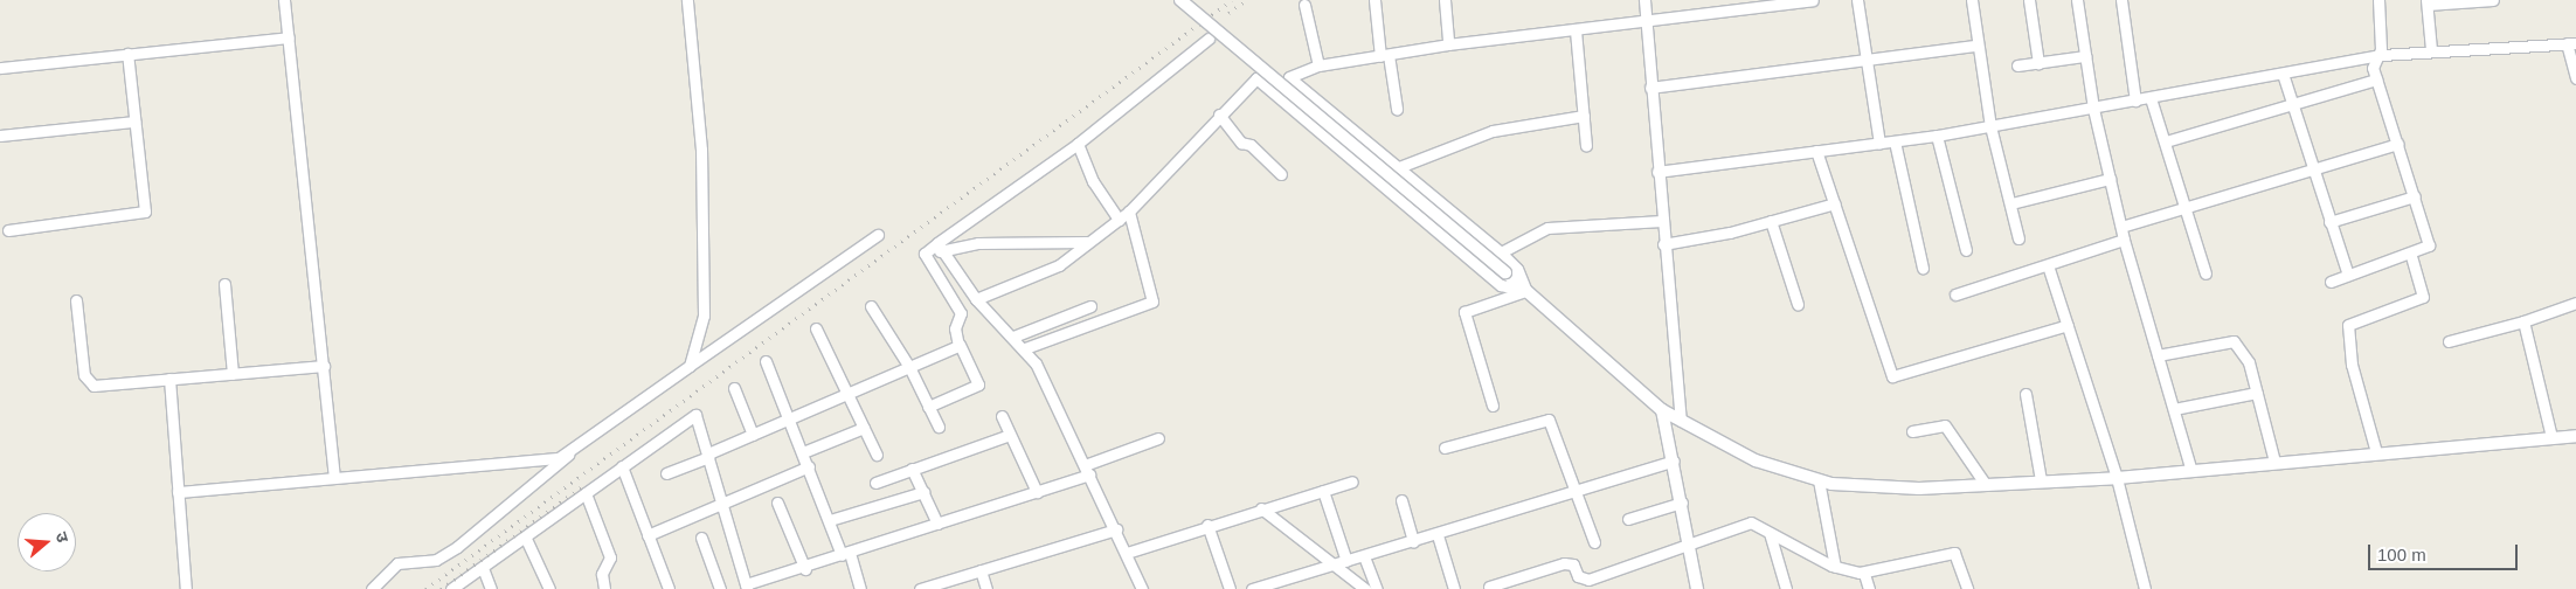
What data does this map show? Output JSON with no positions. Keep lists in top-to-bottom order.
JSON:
{
  "scale_bar": "100 m",
  "north": "right"
}
